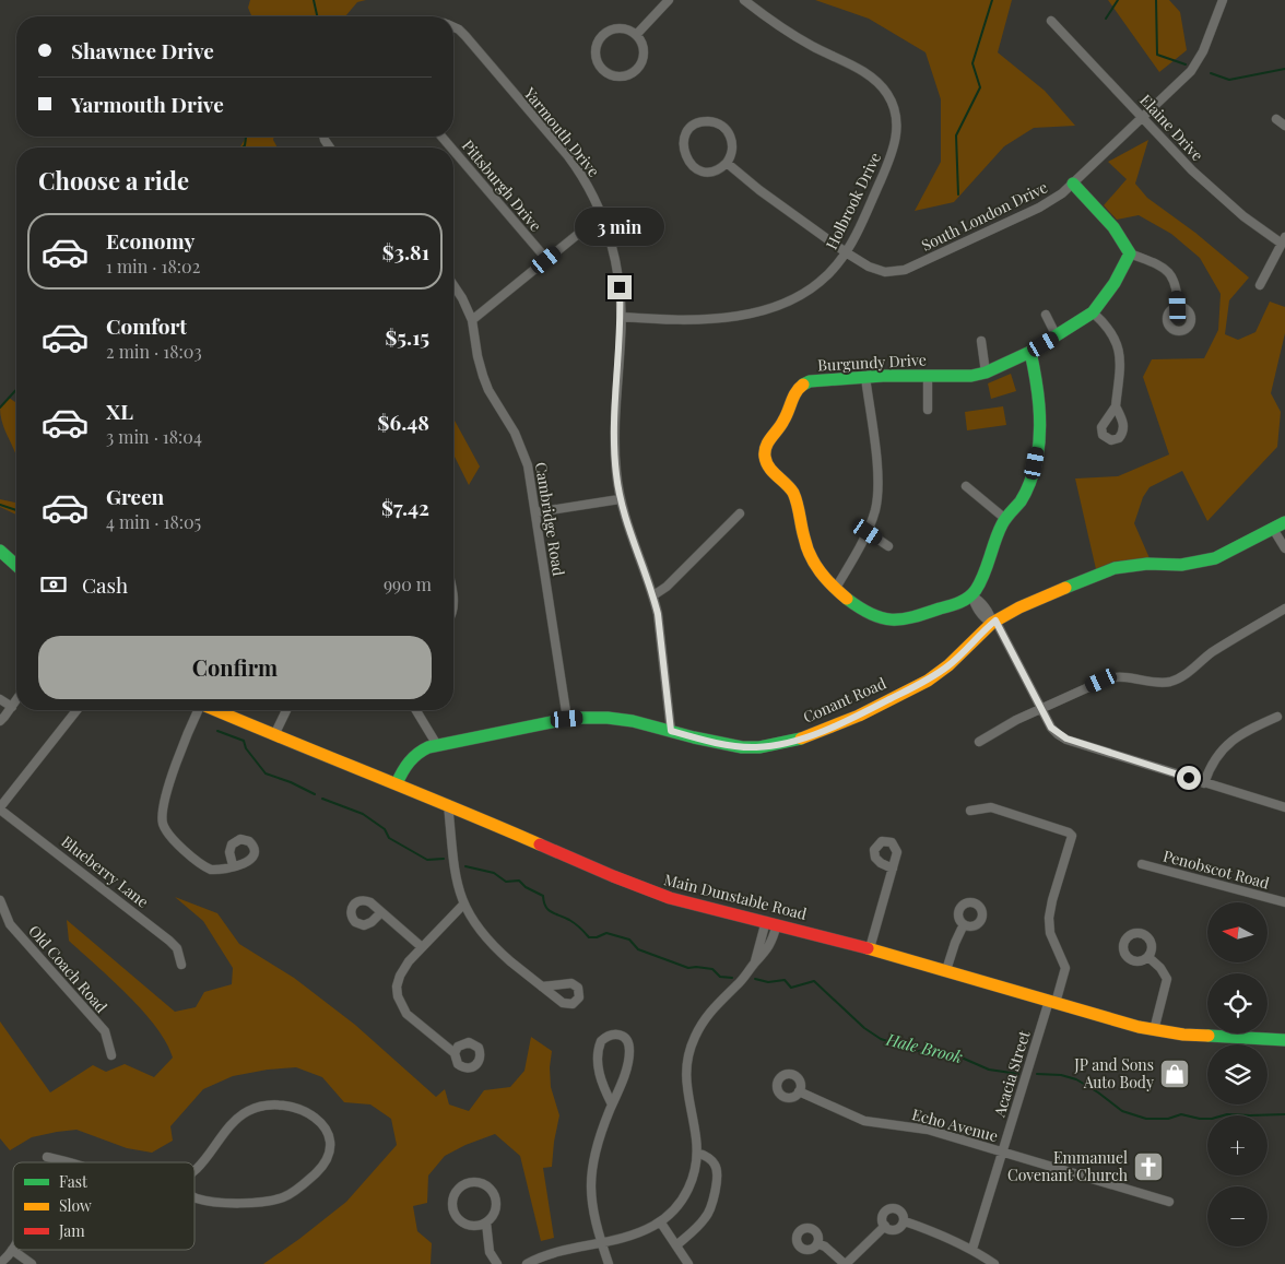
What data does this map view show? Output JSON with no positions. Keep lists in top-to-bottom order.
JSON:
{
  "streets": {
    "street": [
      "Elaine Drive",
      "Yarmouth Drive",
      "Pittsburgh Drive",
      "Holbrook Drive",
      "South London Drive",
      "Burgundy Drive",
      "Cambridge Road",
      "Conant Road",
      "Penobscot Road",
      "Blueberry Lane",
      "Main Dunstable Road",
      "Old Coach Road",
      "Acacia Street",
      "Echo Avenue"
    ]
  },
  "crossings": [
    ["Elaine Drive", "South London Drive"],
    ["Yarmouth Drive", "Holbrook Drive"],
    ["Yarmouth Drive", "Conant Road"],
    ["Holbrook Drive", "South London Drive"],
    ["Cambridge Road", "Conant Road"],
    ["Conant Road", "Main Dunstable Road"],
    ["Main Dunstable Road", "Acacia Street"],
    ["Acacia Street", "Echo Avenue"]
  ],
  "water": ["Hale Brook"],
  "places": {
    "shop": ["JP and Sons Auto Body"],
    "church": ["Emmanuel Covenant Church"]
  },
  "legend": ["Fast", "Slow", "Jam"],
  "north": "left",
  "page": {
    "banner": ["Shawnee Drive", "Yarmouth Drive"],
    "heading": "Choose a ride",
    "bubble": "3 min",
    "list": [
      {
        "name": "Economy",
        "note": "1 min · 18:02",
        "value": "$3.81"
      },
      {
        "name": "Comfort",
        "note": "2 min · 18:03",
        "value": "$5.15"
      },
      {
        "name": "XL",
        "note": "3 min · 18:04",
        "value": "$6.48"
      },
      {
        "name": "Green",
        "note": "4 min · 18:05",
        "value": "$7.42"
      }
    ],
    "pay": ["Cash", "990 m"],
    "buttons": "Confirm",
    "map_buttons": ["+", "−"]
  }
}
